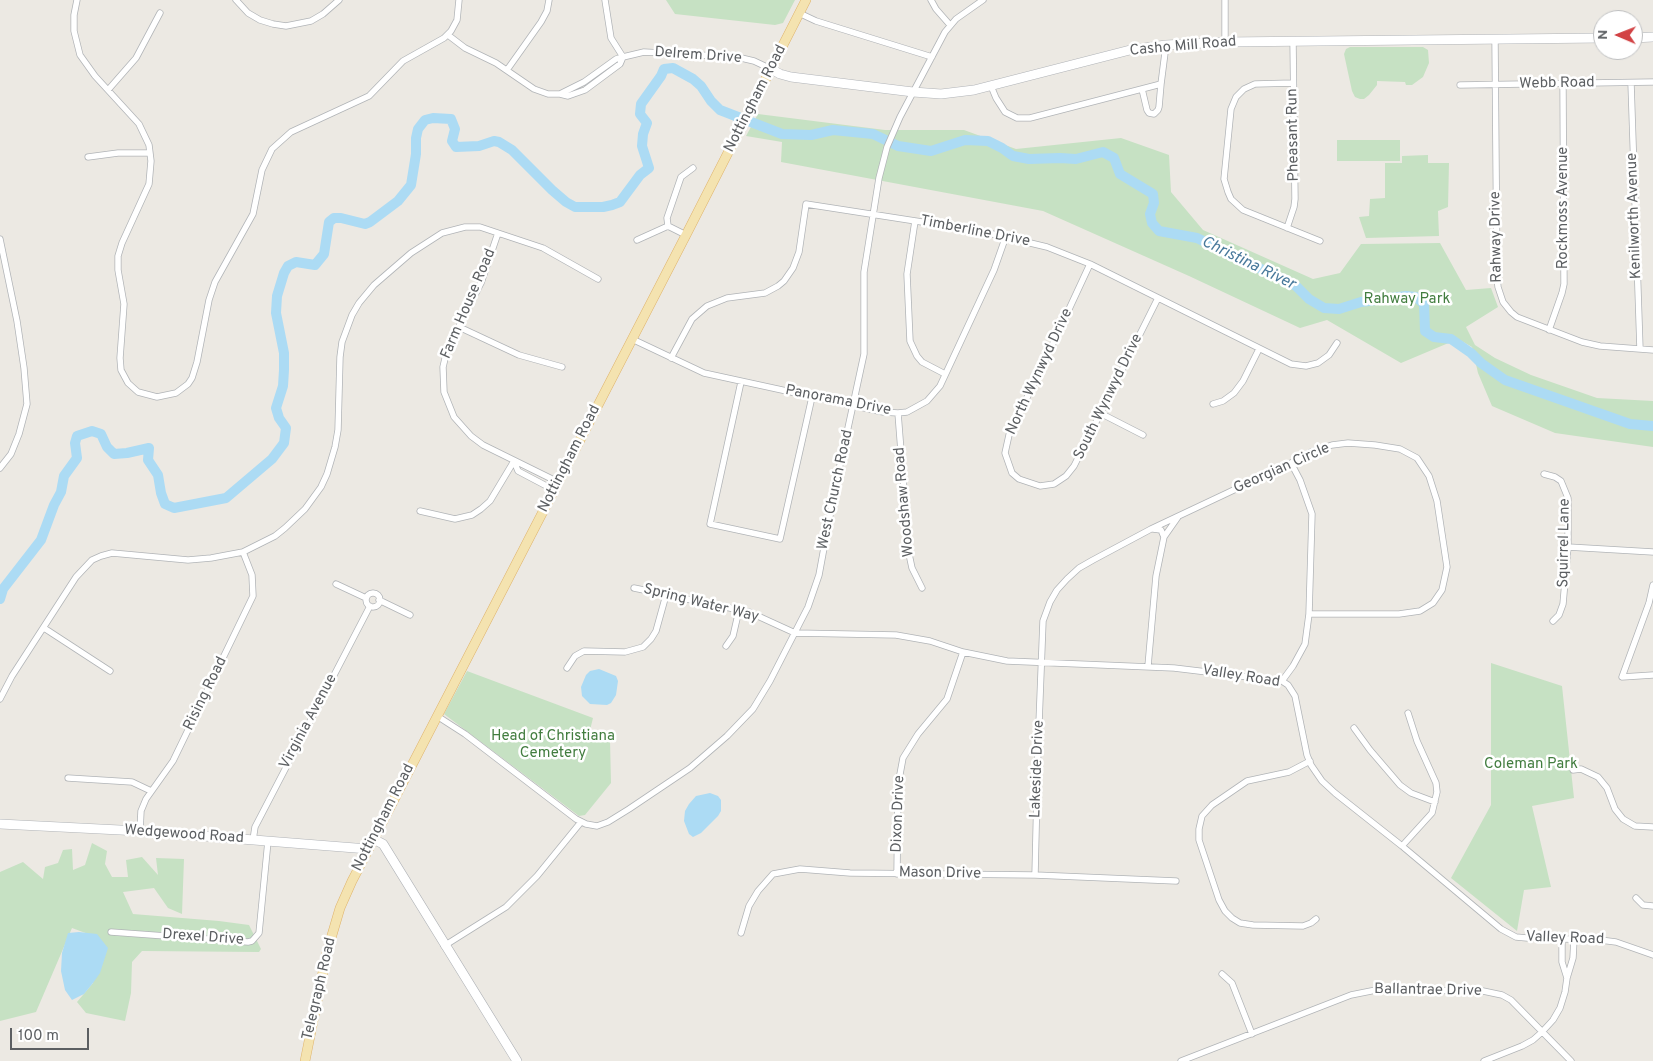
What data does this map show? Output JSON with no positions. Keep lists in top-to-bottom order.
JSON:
{
  "streets": {
    "main road": ["Nottingham Road", "Telegraph Road"],
    "street": [
      "Casho Mill Road",
      "Delrem Drive",
      "Webb Road",
      "Pheasant Run",
      "Rockmoss Avenue",
      "Kenilworth Avenue",
      "Timberline Drive",
      "Rahway Drive",
      "Farm House Road",
      "North Wynwyd Drive",
      "South Wynwyd Drive",
      "Panorama Drive",
      "Georgian Circle",
      "West Church Road",
      "Woodshaw Road",
      "Squirrel Lane",
      "Spring Water Way",
      "Valley Road",
      "Rising Road",
      "Virginia Avenue",
      "Lakeside Drive",
      "Dixon Drive",
      "Wedgewood Road",
      "Mason Drive",
      "Drexel Drive",
      "Ballantrae Drive"
    ]
  },
  "crossings": [
    ["Casho Mill Road", "Delrem Drive"],
    ["Casho Mill Road", "Nottingham Road"],
    ["Casho Mill Road", "Pheasant Run"],
    ["Casho Mill Road", "Rahway Drive"],
    ["Casho Mill Road", "West Church Road"],
    ["Delrem Drive", "Nottingham Road"],
    ["Webb Road", "Rockmoss Avenue"],
    ["Webb Road", "Kenilworth Avenue"],
    ["Webb Road", "Rahway Drive"],
    ["Nottingham Road", "Farm House Road"],
    ["Nottingham Road", "Panorama Drive"],
    ["Nottingham Road", "Wedgewood Road"],
    ["Nottingham Road", "Telegraph Road"],
    ["Rockmoss Avenue", "Rahway Drive"],
    ["Kenilworth Avenue", "Rahway Drive"],
    ["Timberline Drive", "North Wynwyd Drive"],
    ["Timberline Drive", "South Wynwyd Drive"],
    ["Timberline Drive", "Panorama Drive"],
    ["Timberline Drive", "West Church Road"],
    ["North Wynwyd Drive", "South Wynwyd Drive"],
    ["Panorama Drive", "West Church Road"],
    ["Panorama Drive", "Woodshaw Road"],
    ["Georgian Circle", "Valley Road"],
    ["Georgian Circle", "Lakeside Drive"],
    ["West Church Road", "Spring Water Way"],
    ["West Church Road", "Valley Road"],
    ["Spring Water Way", "Valley Road"],
    ["Valley Road", "Lakeside Drive"],
    ["Valley Road", "Dixon Drive"],
    ["Rising Road", "Wedgewood Road"],
    ["Virginia Avenue", "Wedgewood Road"],
    ["Lakeside Drive", "Mason Drive"],
    ["Dixon Drive", "Mason Drive"],
    ["Wedgewood Road", "Drexel Drive"]
  ],
  "water": ["Christina River"],
  "parks": ["Rahway Park", "Head of Christiana Cemetery", "Coleman Park"],
  "scale_bar": "100 m",
  "north": "left"
}
